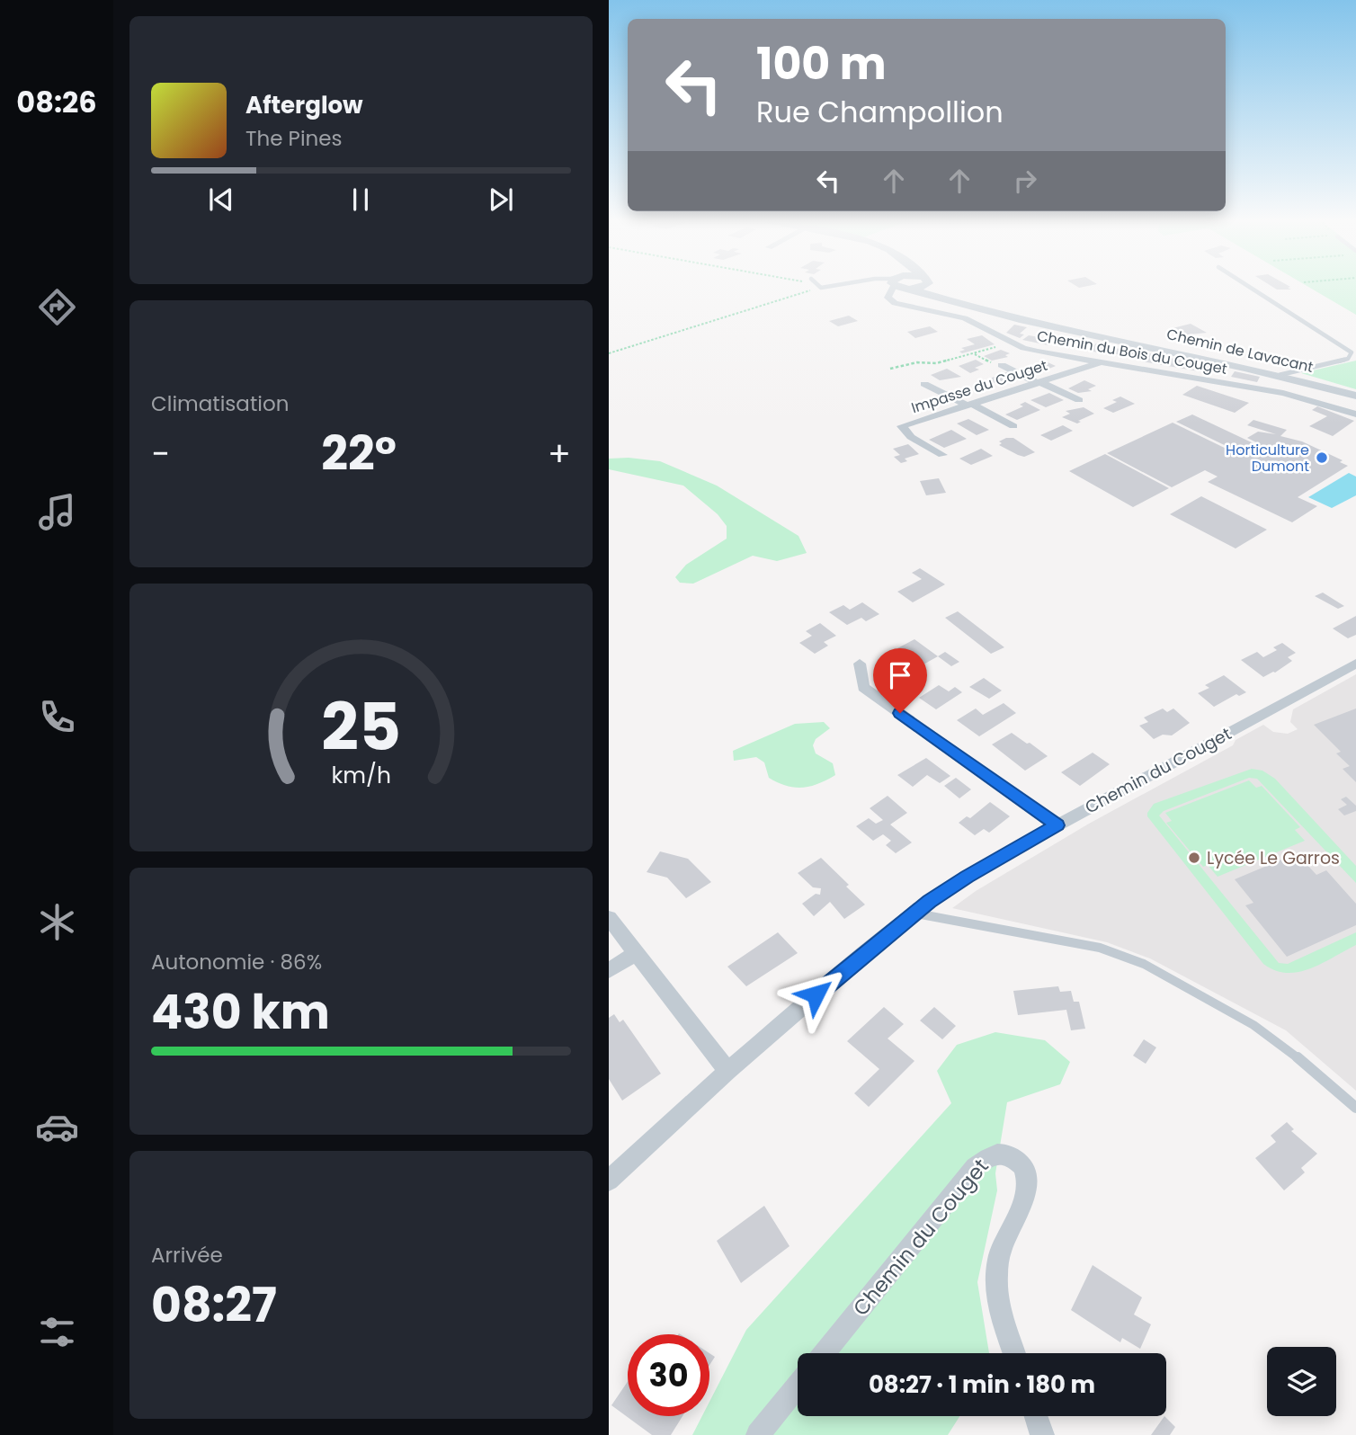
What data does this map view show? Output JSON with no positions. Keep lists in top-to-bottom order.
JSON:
{
  "streets": {
    "street": [
      "Chemin de Lavacant",
      "Chemin du Bois du Couget",
      "Impasse du Couget",
      "Chemin du Couget"
    ]
  },
  "crossings": [
    ["Chemin du Bois du Couget", "Impasse du Couget"]
  ],
  "places": ["Horticulture Dumont", "Lycée Le Garros"],
  "page": {
    "tabs": "08:26",
    "turn": ["100 m", "Rue Champollion"],
    "song": ["Afterglow", "The Pines"],
    "tile": [
      "Climatisation",
      ["Autonomie · 86%", "430 km"],
      ["Arrivée", "08:27"]
    ],
    "heat": ["−", "22°", "+"],
    "limit": "30",
    "trip": "08:27 · 1 min · 180 m",
    "gauge": ["25", "km/h"]
  }
}
